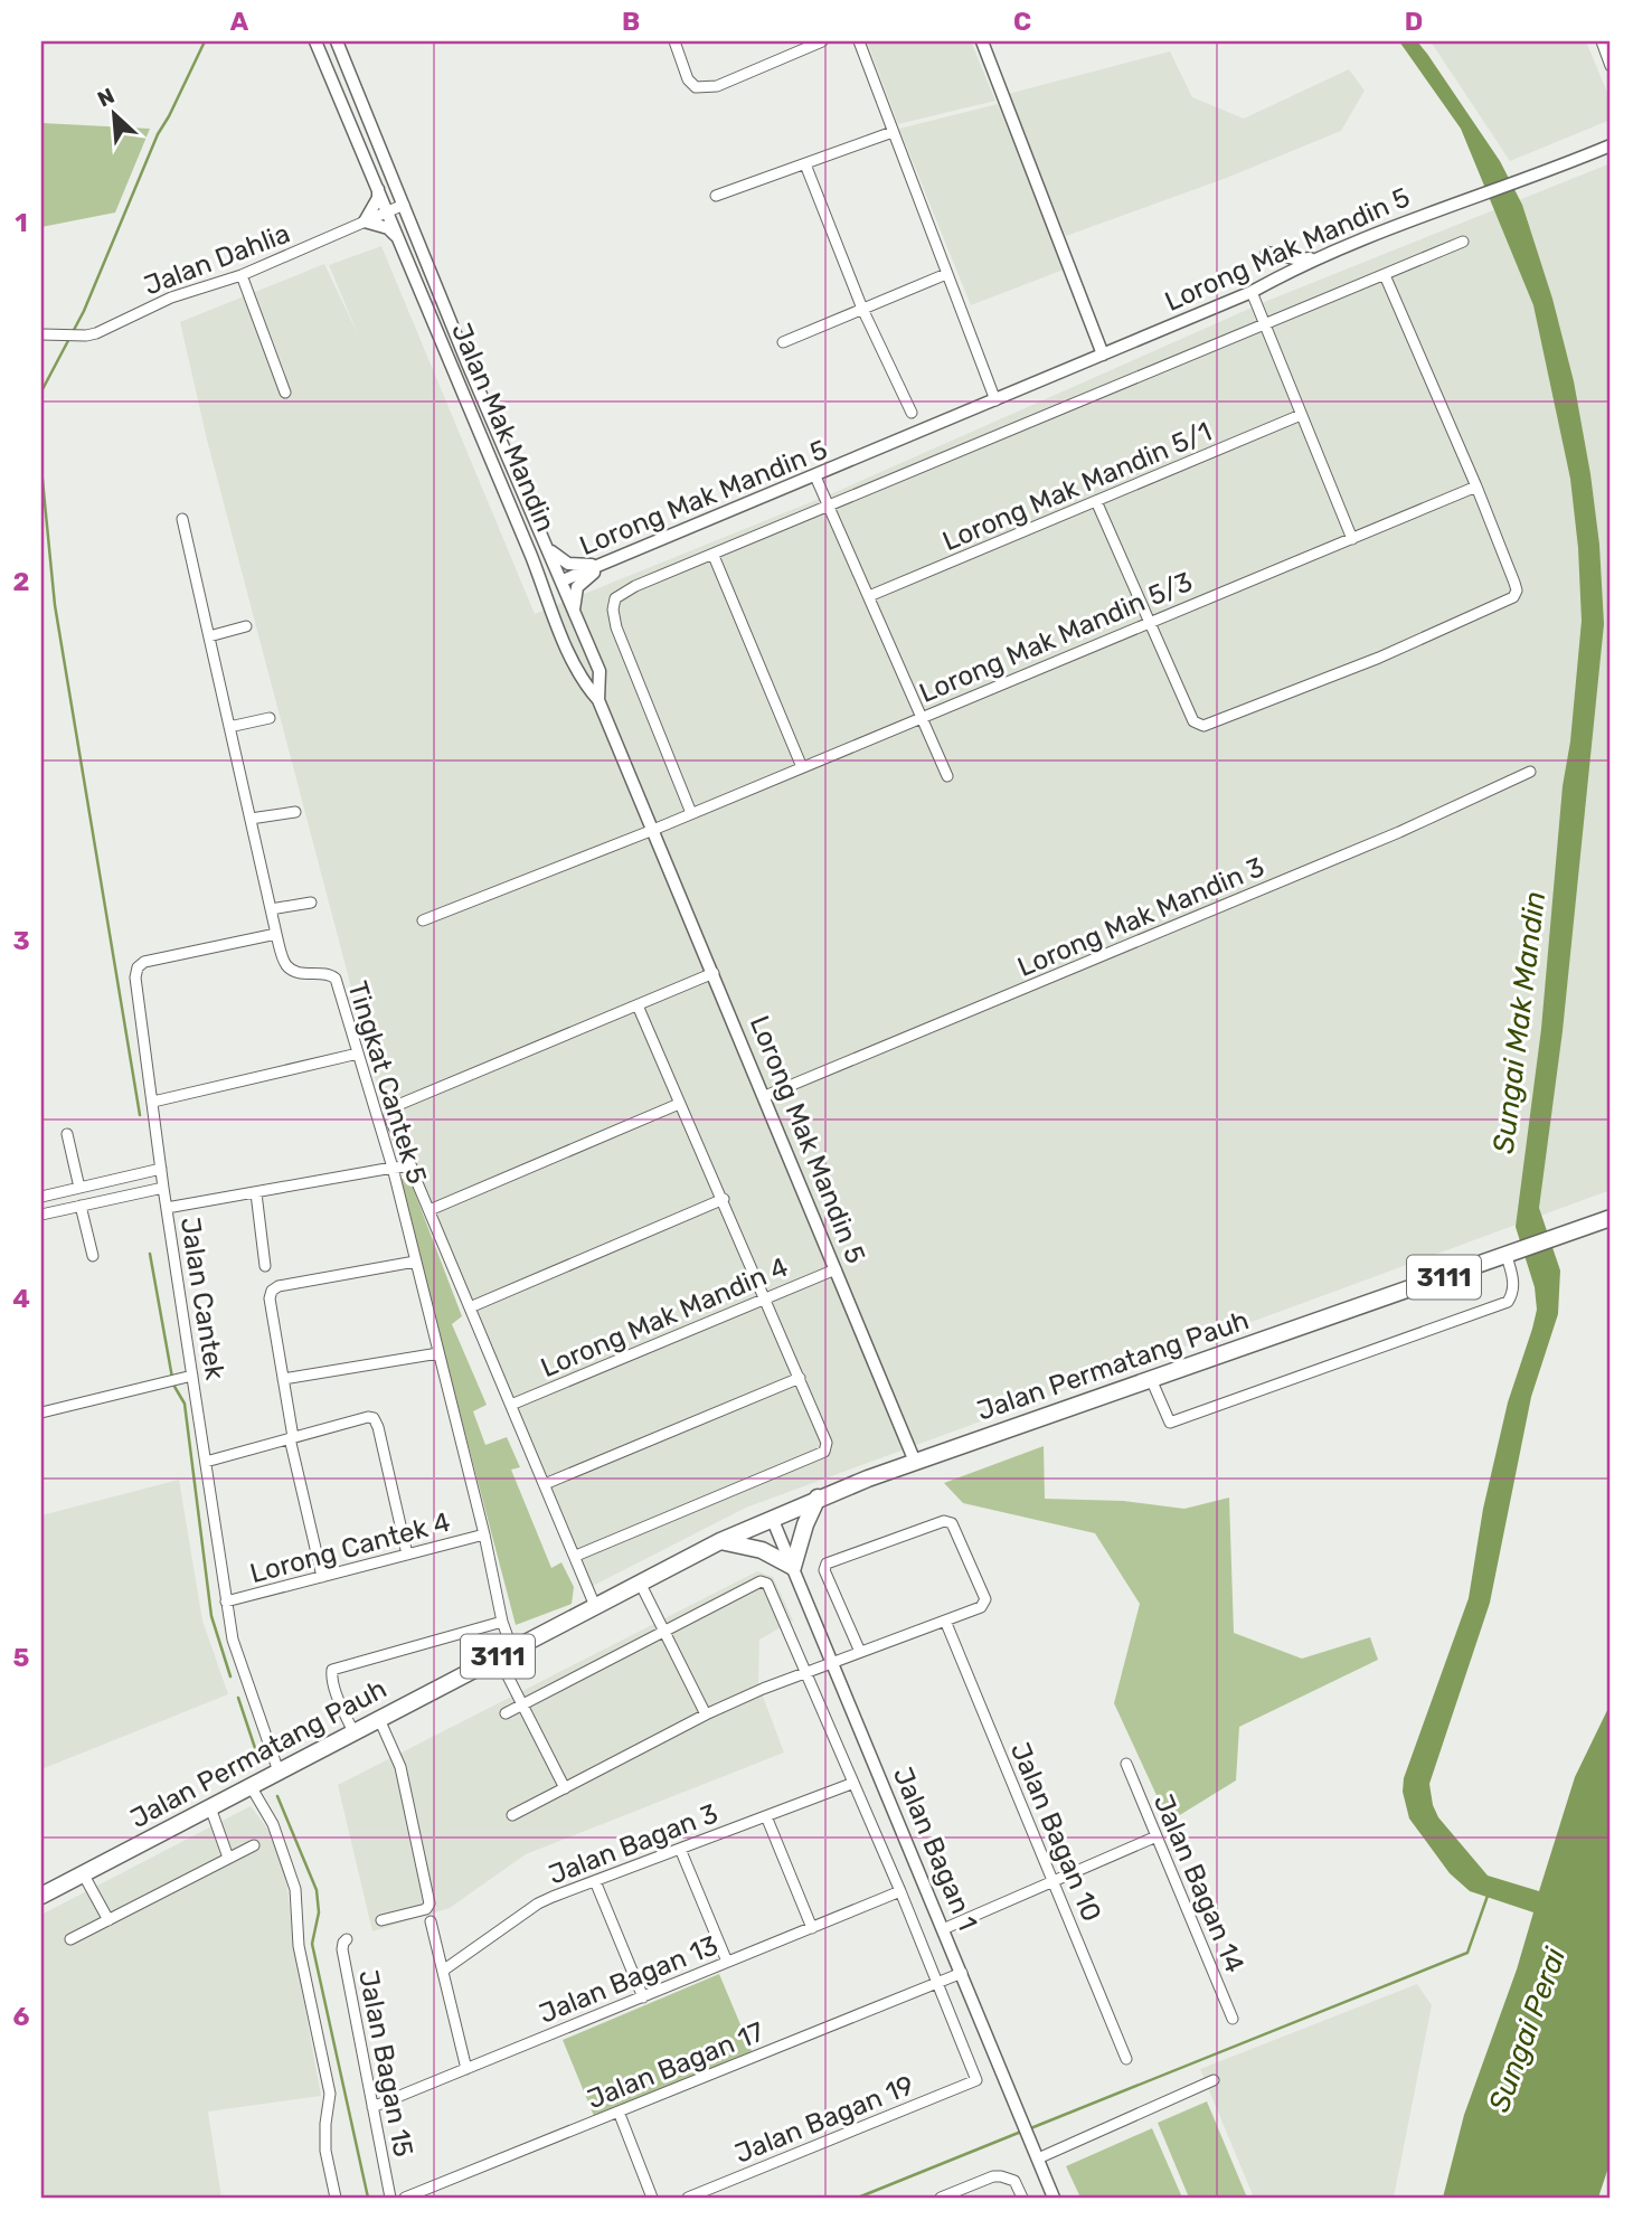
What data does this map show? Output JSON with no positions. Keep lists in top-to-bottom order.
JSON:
{
  "streets": {
    "main road": ["3111", "Jalan Permatang Pauh"],
    "street": [
      "Lorong Mak Mandin 5",
      "Jalan Dahlia",
      "Jalan Mak Mandin",
      "Lorong Mak Mandin 5/1",
      "Lorong Mak Mandin 5/3",
      "Lorong Mak Mandin 3",
      "Tingkat Cantek 5",
      "Jalan Cantek",
      "Lorong Mak Mandin 4",
      "Lorong Cantek 4",
      "Jalan Bagan 10",
      "Jalan Bagan 3",
      "Jalan Bagan 1",
      "Jalan Bagan 14",
      "Jalan Bagan 13",
      "Jalan Bagan 15",
      "Jalan Bagan 17",
      "Jalan Bagan 19"
    ]
  },
  "crossings": [
    ["Lorong Mak Mandin 5", "Jalan Mak Mandin"],
    ["Lorong Mak Mandin 5", "Lorong Mak Mandin 5/3"],
    ["Lorong Mak Mandin 5", "Lorong Mak Mandin 3"],
    ["Lorong Mak Mandin 5", "Lorong Mak Mandin 4"],
    ["Lorong Mak Mandin 5", "Jalan Permatang Pauh"],
    ["Jalan Dahlia", "Jalan Mak Mandin"],
    ["Tingkat Cantek 5", "Jalan Cantek"],
    ["Tingkat Cantek 5", "Jalan Permatang Pauh"],
    ["Tingkat Cantek 5", "Lorong Cantek 4"],
    ["Jalan Cantek", "Jalan Permatang Pauh"],
    ["Jalan Cantek", "Lorong Cantek 4"],
    ["Jalan Permatang Pauh", "Jalan Bagan 1"],
    ["Jalan Bagan 3", "Jalan Bagan 1"],
    ["Jalan Bagan 1", "Jalan Bagan 13"],
    ["Jalan Bagan 1", "Jalan Bagan 17"],
    ["Jalan Bagan 1", "Jalan Bagan 19"],
    ["Jalan Bagan 13", "Jalan Bagan 15"]
  ],
  "water": ["Sungai Mak Mandin", "Sungai Perai"],
  "north": "top left",
  "grid": {
    "columns": [
      "A",
      "B",
      "C",
      "D"
    ],
    "rows": [
      "1",
      "2",
      "3",
      "4",
      "5",
      "6"
    ]
  }
}
